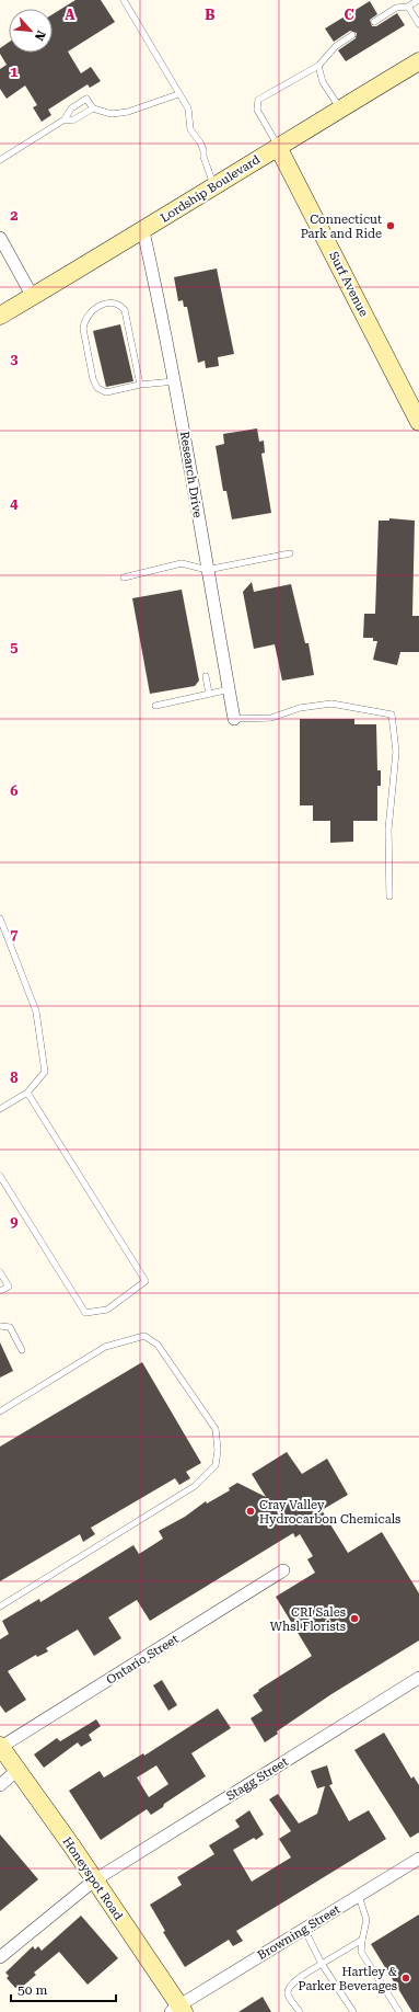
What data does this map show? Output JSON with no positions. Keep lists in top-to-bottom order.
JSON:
{
  "streets": {
    "main road": ["Lordship Boulevard", "Surf Avenue", "Honeyspot Road"],
    "street": [
      "Research Drive",
      "Ontario Street",
      "Stagg Street",
      "Browning Street"
    ]
  },
  "crossings": [
    ["Lordship Boulevard", "Surf Avenue"],
    ["Lordship Boulevard", "Research Drive"],
    ["Ontario Street", "Honeyspot Road"],
    ["Stagg Street", "Honeyspot Road"],
    ["Honeyspot Road", "Browning Street"]
  ],
  "places": [
    "Connecticut Park and Ride",
    "Cray Valley Hydrocarbon Chemicals",
    "CRI Sales Whsl Florists",
    "Hartley & Parker Beverages"
  ],
  "scale_bar": "50 m",
  "north": "bottom right",
  "grid": {
    "columns": ["A", "B", "C"],
    "rows": [
      "1",
      "2",
      "3",
      "4",
      "5",
      "6",
      "7",
      "8",
      "9"
    ]
  }
}
